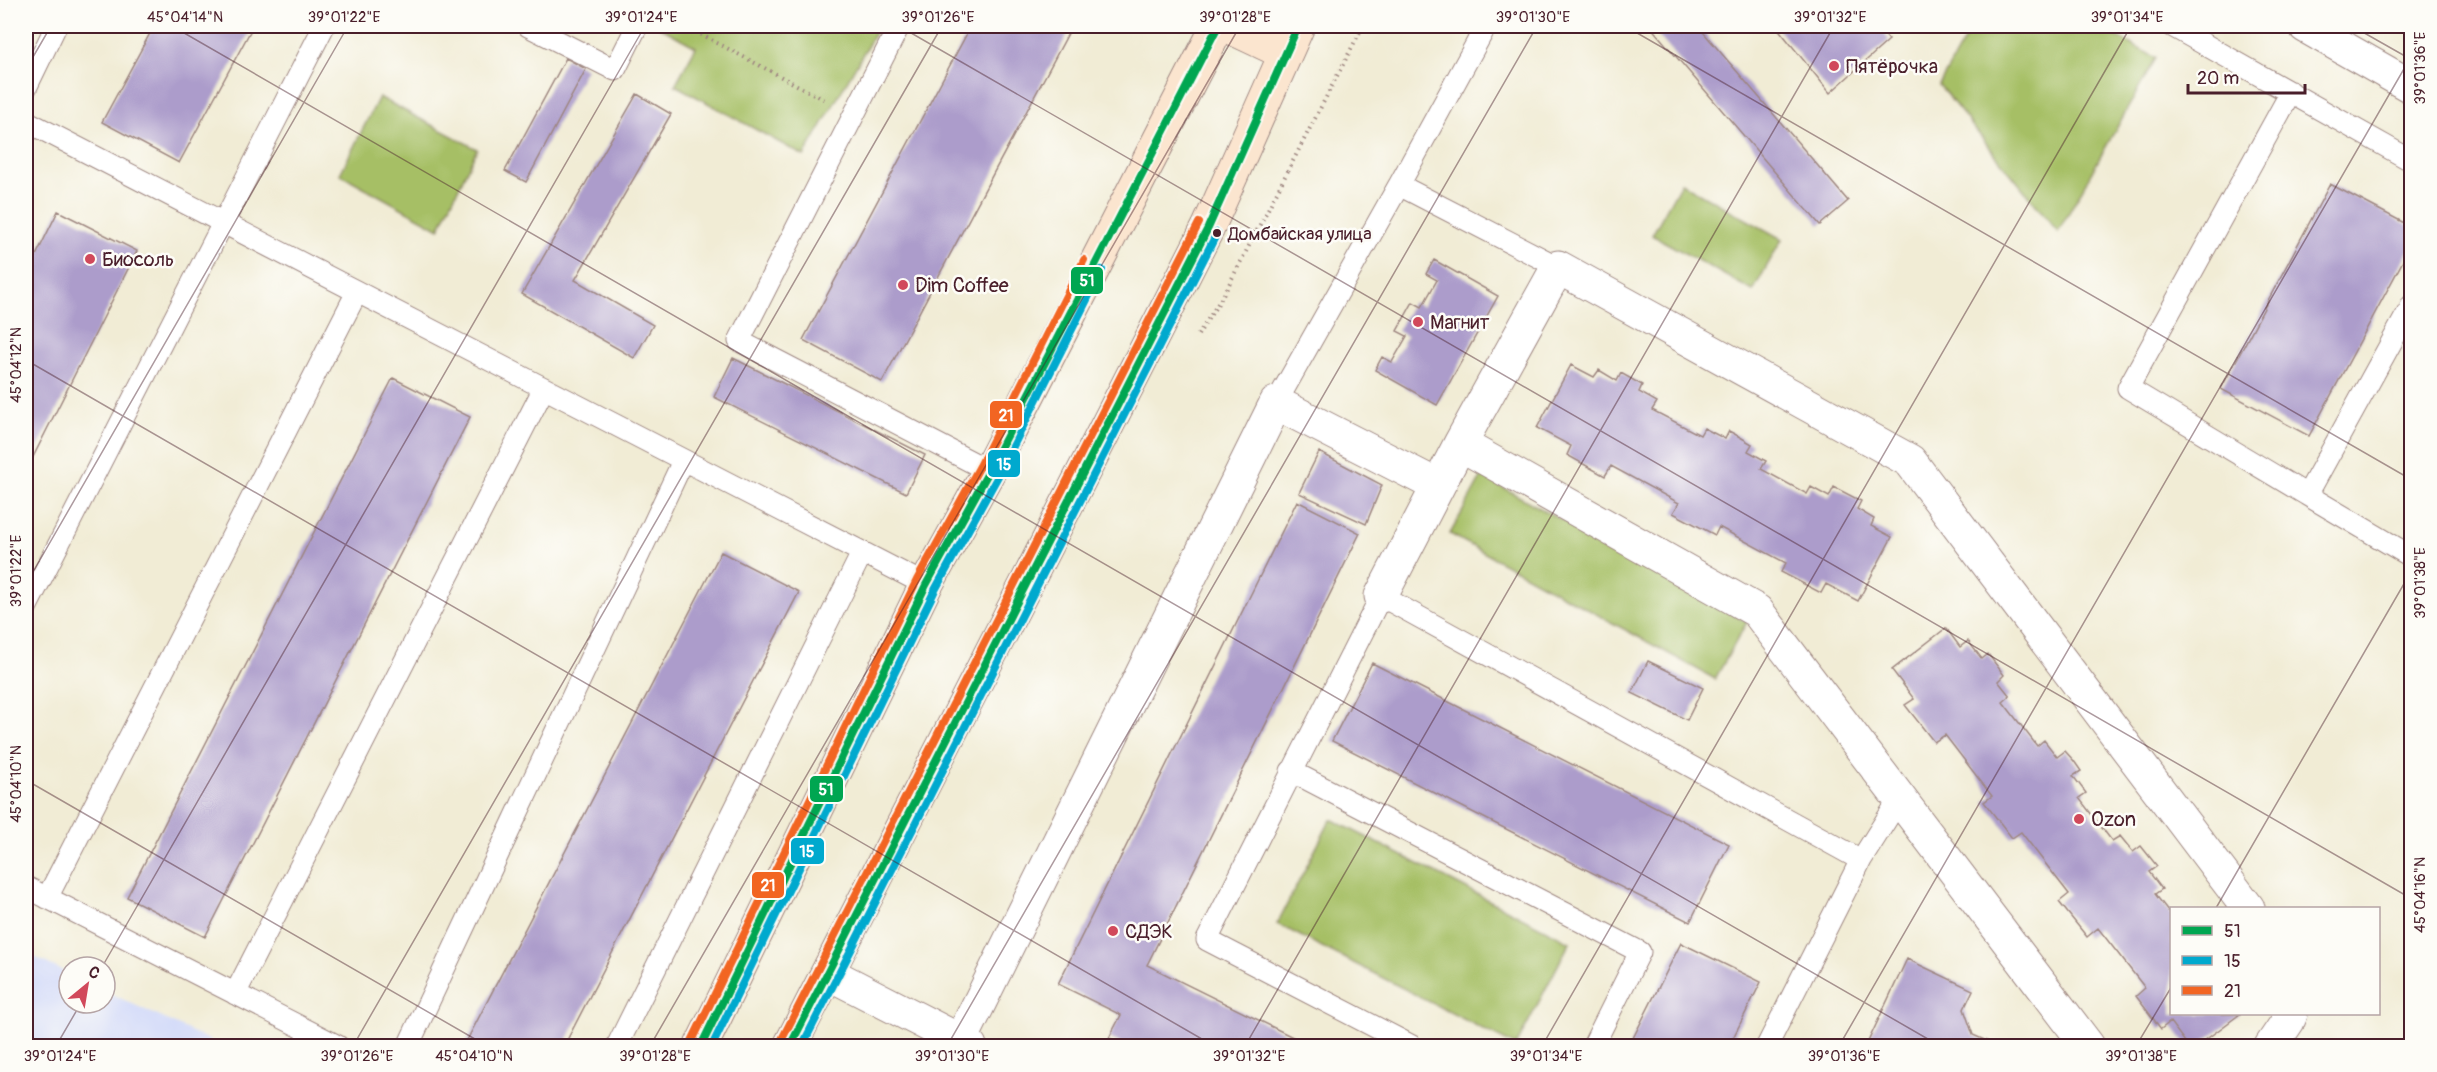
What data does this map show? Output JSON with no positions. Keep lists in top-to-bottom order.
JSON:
{
  "places": [
    "Пятёрочка",
    "Домбайская улица",
    "Биосоль",
    "Dim Coffee",
    "Магнит",
    "Ozon",
    "СДЭК"
  ],
  "lines": ["transit line 51", "transit line 21", "transit line 15"],
  "legend": ["51", "15", "21"],
  "scale_bar": "20 m",
  "north": "top right",
  "coordinates": [
    "45°04'14\"N",
    "39°01'22\"E",
    "39°01'24\"E",
    "39°01'26\"E",
    "39°01'28\"E",
    "39°01'30\"E",
    "39°01'32\"E",
    "39°01'34\"E",
    "39°01'36\"E",
    "45°04'12\"N",
    "39°01'38\"E",
    "45°04'10\"N",
    "45°04'16\"N"
  ]
}
